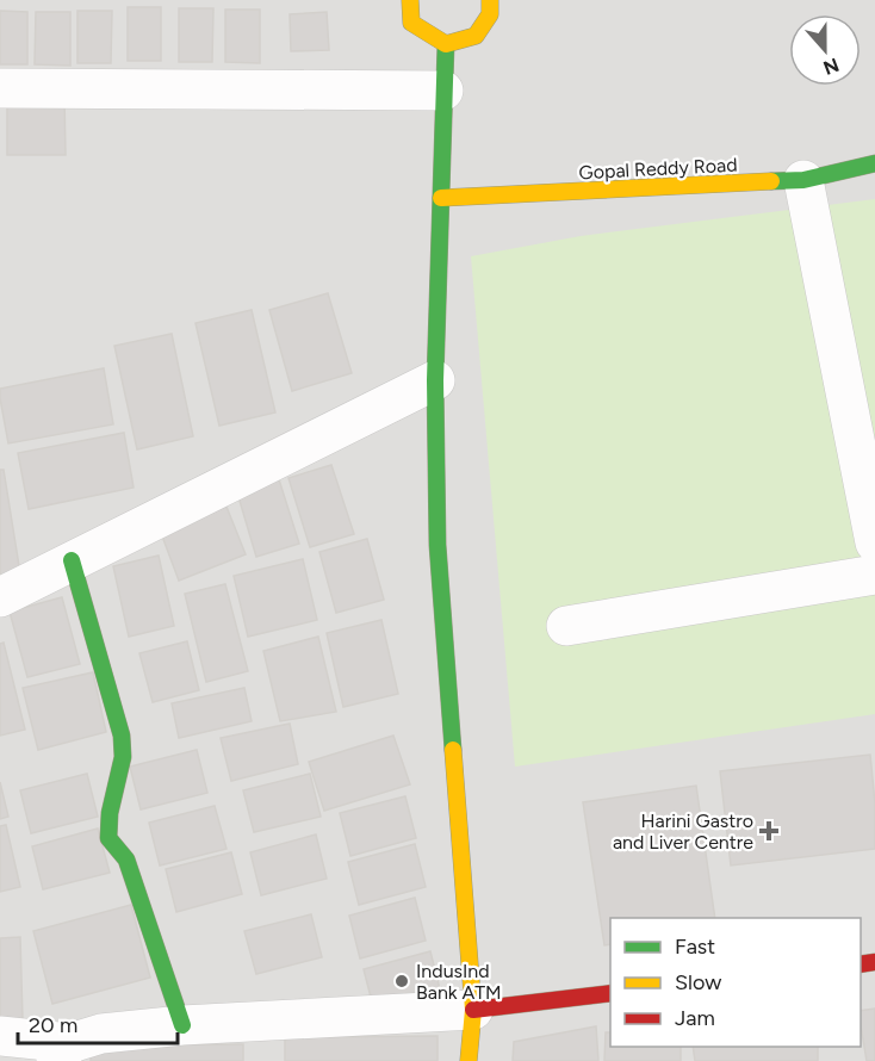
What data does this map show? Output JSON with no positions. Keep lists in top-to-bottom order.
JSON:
{
  "streets": {
    "street": ["Gopal Reddy Road"]
  },
  "places": {
    "health": ["Harini Gastro and Liver Centre"],
    "other": ["IndusInd Bank ATM"]
  },
  "legend": ["Fast", "Slow", "Jam"],
  "scale_bar": "20 m",
  "north": "bottom"
}
